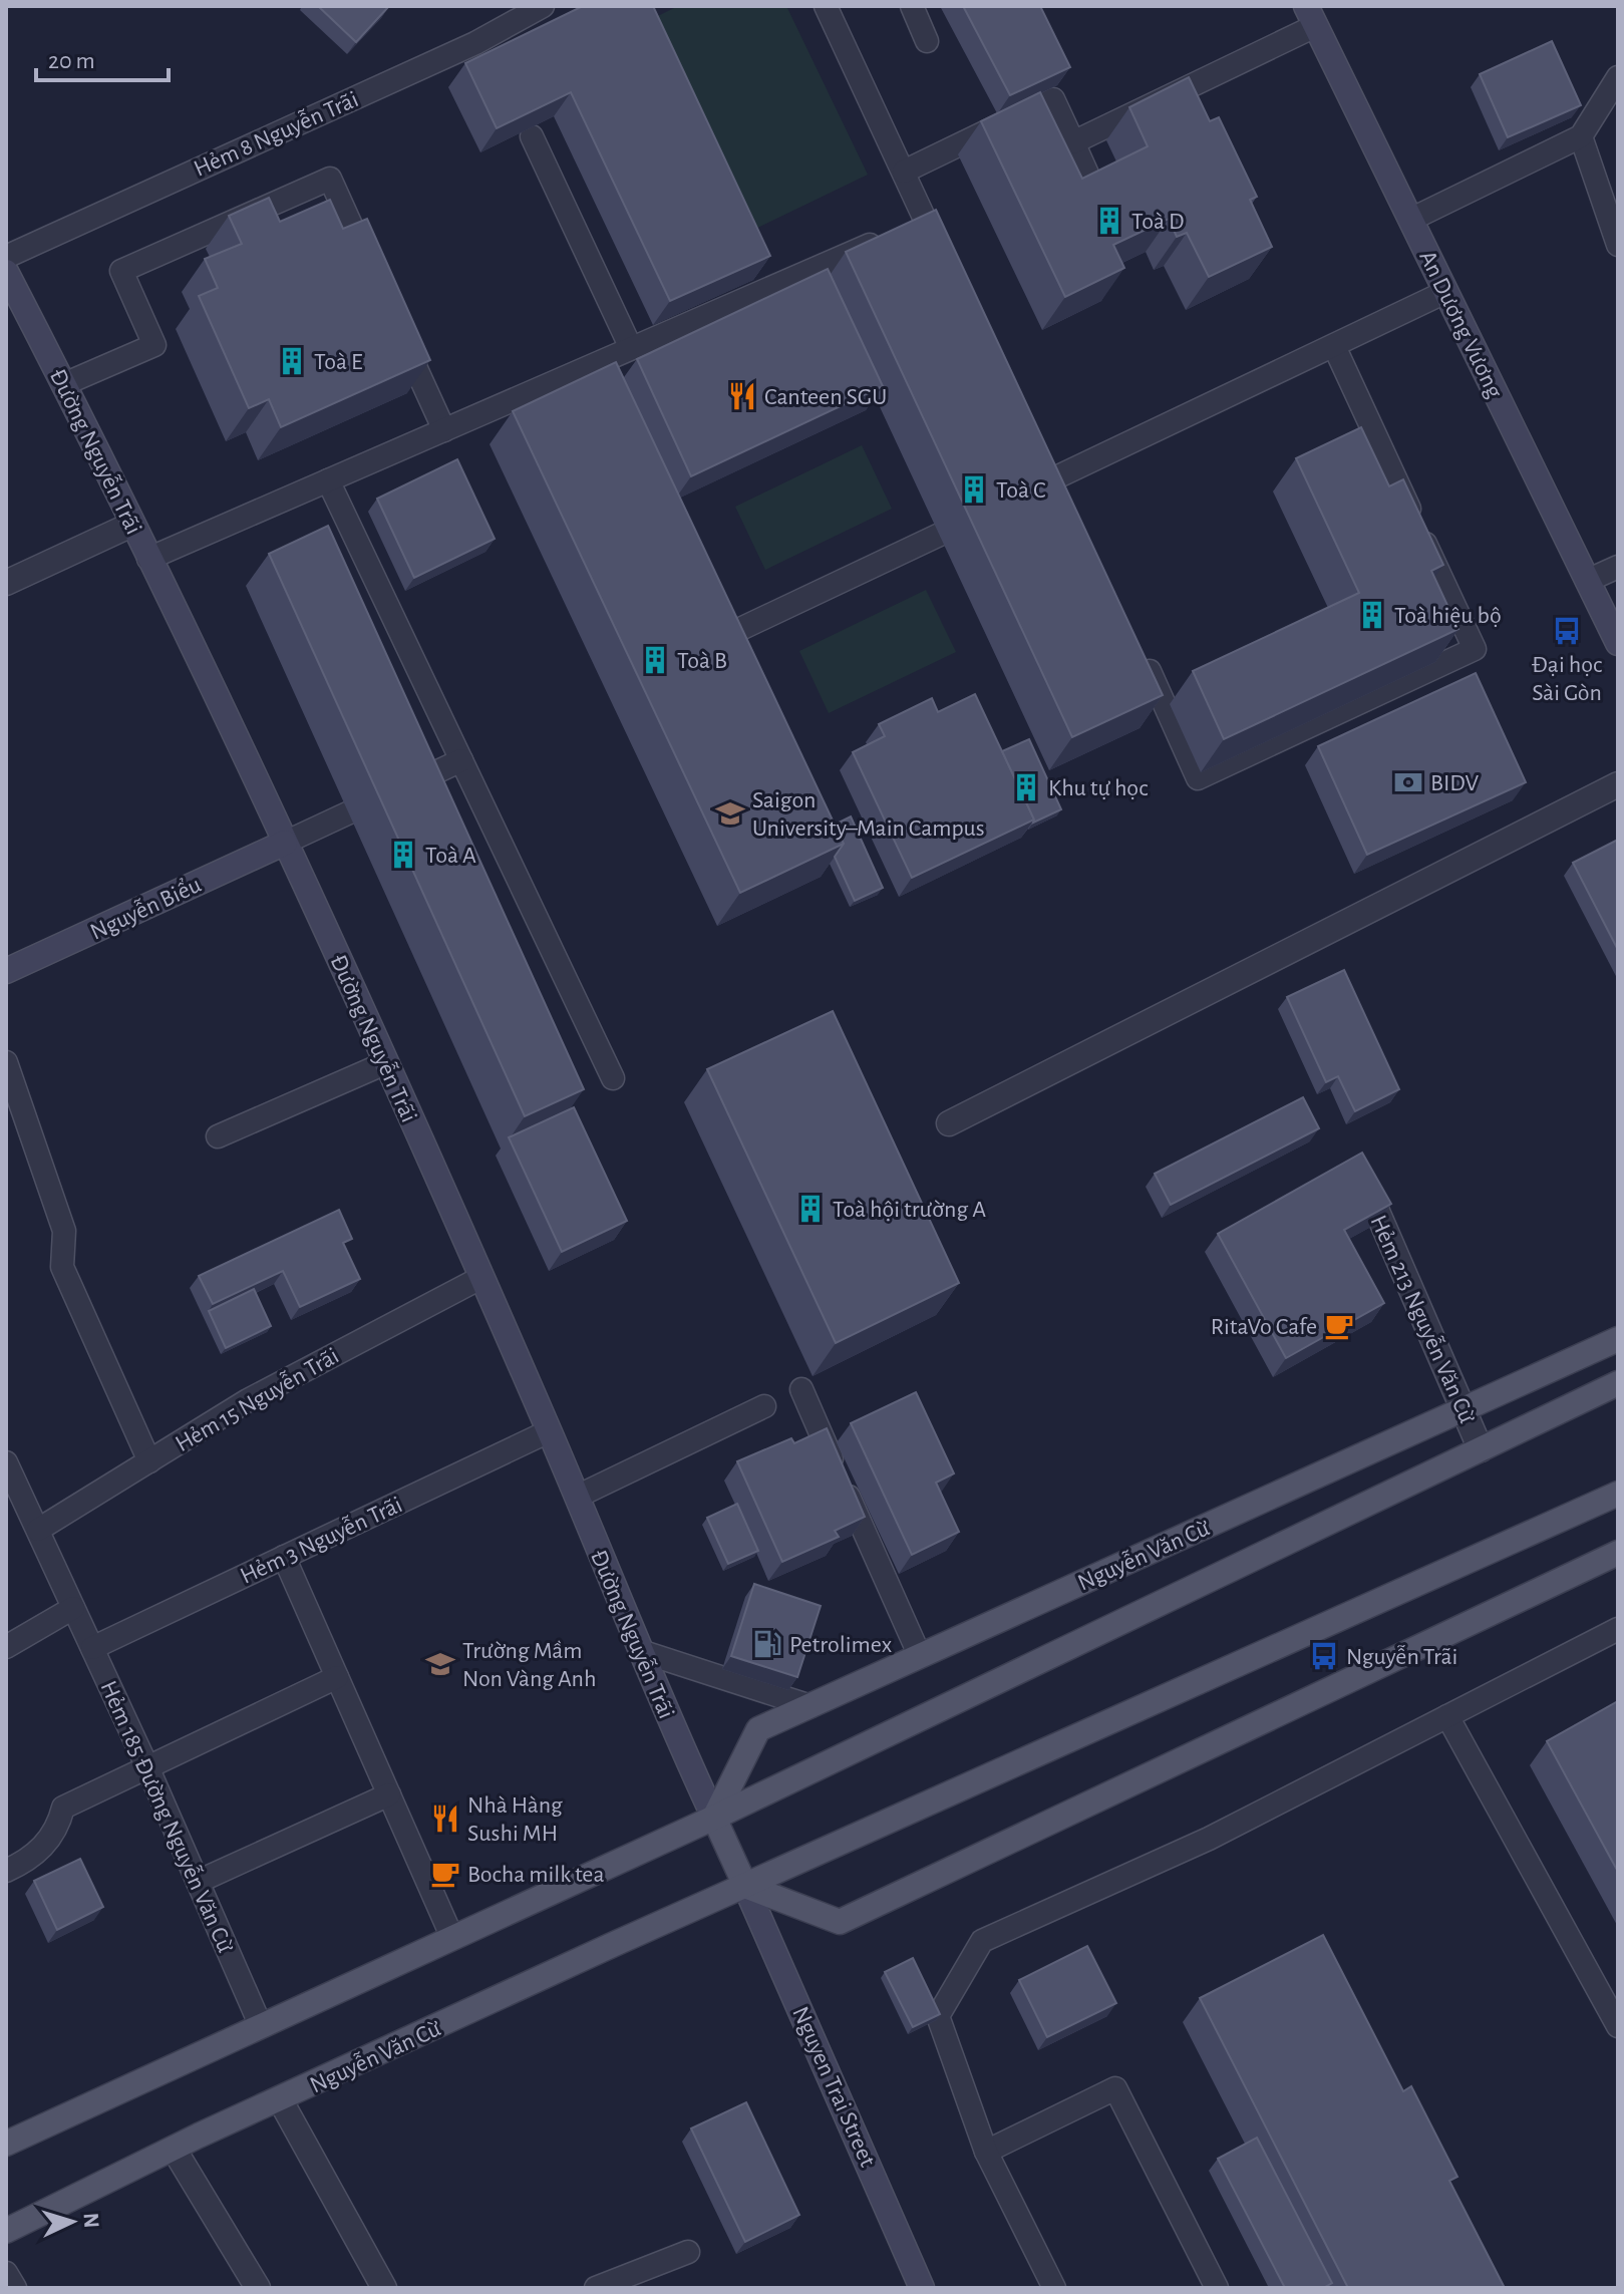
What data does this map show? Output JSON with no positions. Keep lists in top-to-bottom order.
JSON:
{
  "streets": {
    "main road": [
      "An Dương Vương",
      "Đường Nguyễn Trãi",
      "Nguyễn Biểu",
      "Nguyễn Văn Cừ",
      "Nguyen Trai Street"
    ],
    "street": ["Hẻm 213 Nguyễn Văn Cừ"],
    "lane": [
      "Hẻm 8 Nguyễn Trãi",
      "Hẻm 15 Nguyễn Trãi",
      "Hẻm 3 Nguyễn Trãi",
      "Hẻm 185 Đường Nguyễn Văn Cừ"
    ]
  },
  "crossings": [
    ["Đường Nguyễn Trãi", "Nguyễn Biểu"],
    ["Đường Nguyễn Trãi", "Hẻm 15 Nguyễn Trãi"],
    ["Đường Nguyễn Trãi", "Hẻm 3 Nguyễn Trãi"],
    ["Đường Nguyễn Trãi", "Nguyễn Văn Cừ"],
    ["Hẻm 213 Nguyễn Văn Cừ", "Nguyễn Văn Cừ"],
    ["Hẻm 15 Nguyễn Trãi", "Hẻm 185 Đường Nguyễn Văn Cừ"],
    ["Hẻm 3 Nguyễn Trãi", "Hẻm 185 Đường Nguyễn Văn Cừ"],
    ["Nguyễn Văn Cừ", "Hẻm 185 Đường Nguyễn Văn Cừ"],
    ["Nguyễn Văn Cừ", "Nguyen Trai Street"]
  ],
  "places": {
    "building": [
      "Toà D",
      "Toà E",
      "Toà C",
      "Toà hiệu bộ",
      "Toà B",
      "Khu tự học",
      "Toà A",
      "Toà hội trường A"
    ],
    "restaurant": ["Canteen SGU", "Nhà Hàng Sushi MH"],
    "bus stop": ["Đại học Sài Gòn", "Nguyễn Trãi"],
    "bank": ["BIDV"],
    "school or university": ["Saigon University–Main Campus", "Trường Mầm Non Vàng Anh"],
    "cafe": ["RitaVo Cafe", "Bocha milk tea"],
    "fuel station": ["Petrolimex"]
  },
  "scale_bar": "20 m",
  "north": "right"
}
